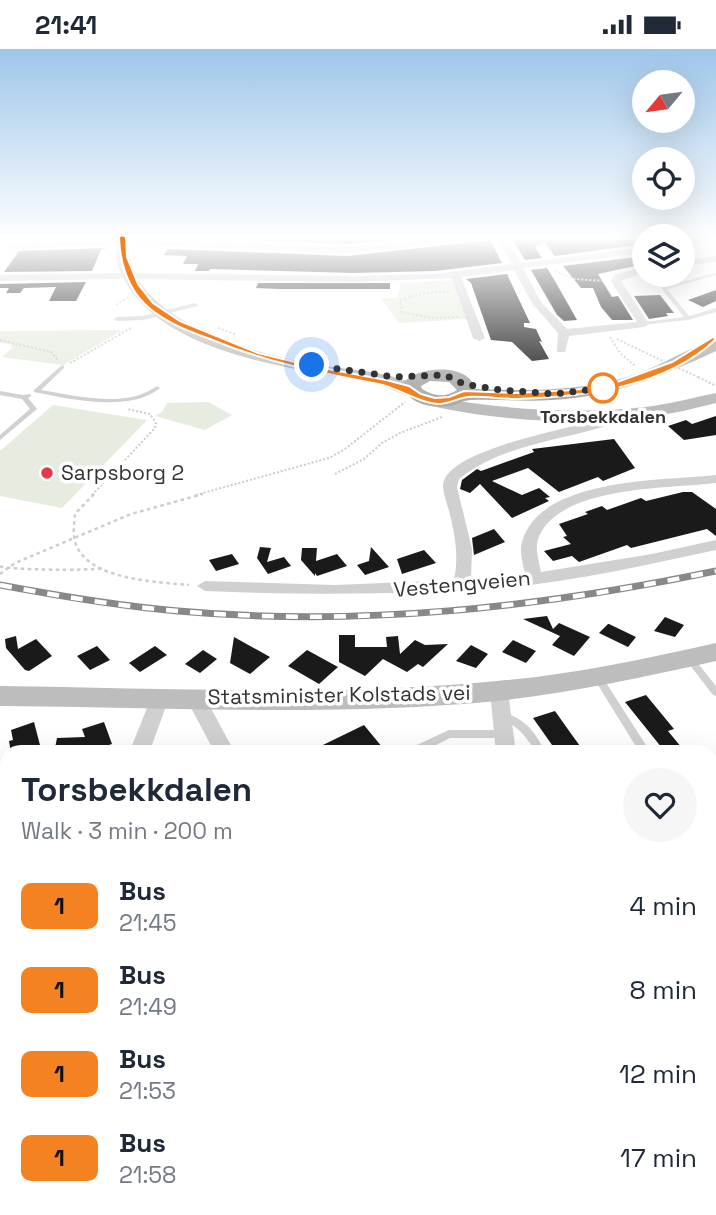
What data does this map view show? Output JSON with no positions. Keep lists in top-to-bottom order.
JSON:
{
  "streets": {
    "street": ["Vestengveien", "Statsminister Kolstads vei"]
  },
  "places": ["Torsbekkdalen", "Sarpsborg 2"],
  "lines": ["bus line 1"],
  "north": "bottom left",
  "page": {
    "status": "21:41",
    "heading": ["Torsbekkdalen", "Walk · 3 min · 200 m"],
    "list": [
      {
        "mark": "1",
        "name": "Bus",
        "note": "21:45",
        "value": "4 min"
      },
      {
        "mark": "1",
        "name": "Bus",
        "note": "21:49",
        "value": "8 min"
      },
      {
        "mark": "1",
        "name": "Bus",
        "note": "21:53",
        "value": "12 min"
      },
      {
        "mark": "1",
        "name": "Bus",
        "note": "21:58",
        "value": "17 min"
      }
    ]
  }
}
